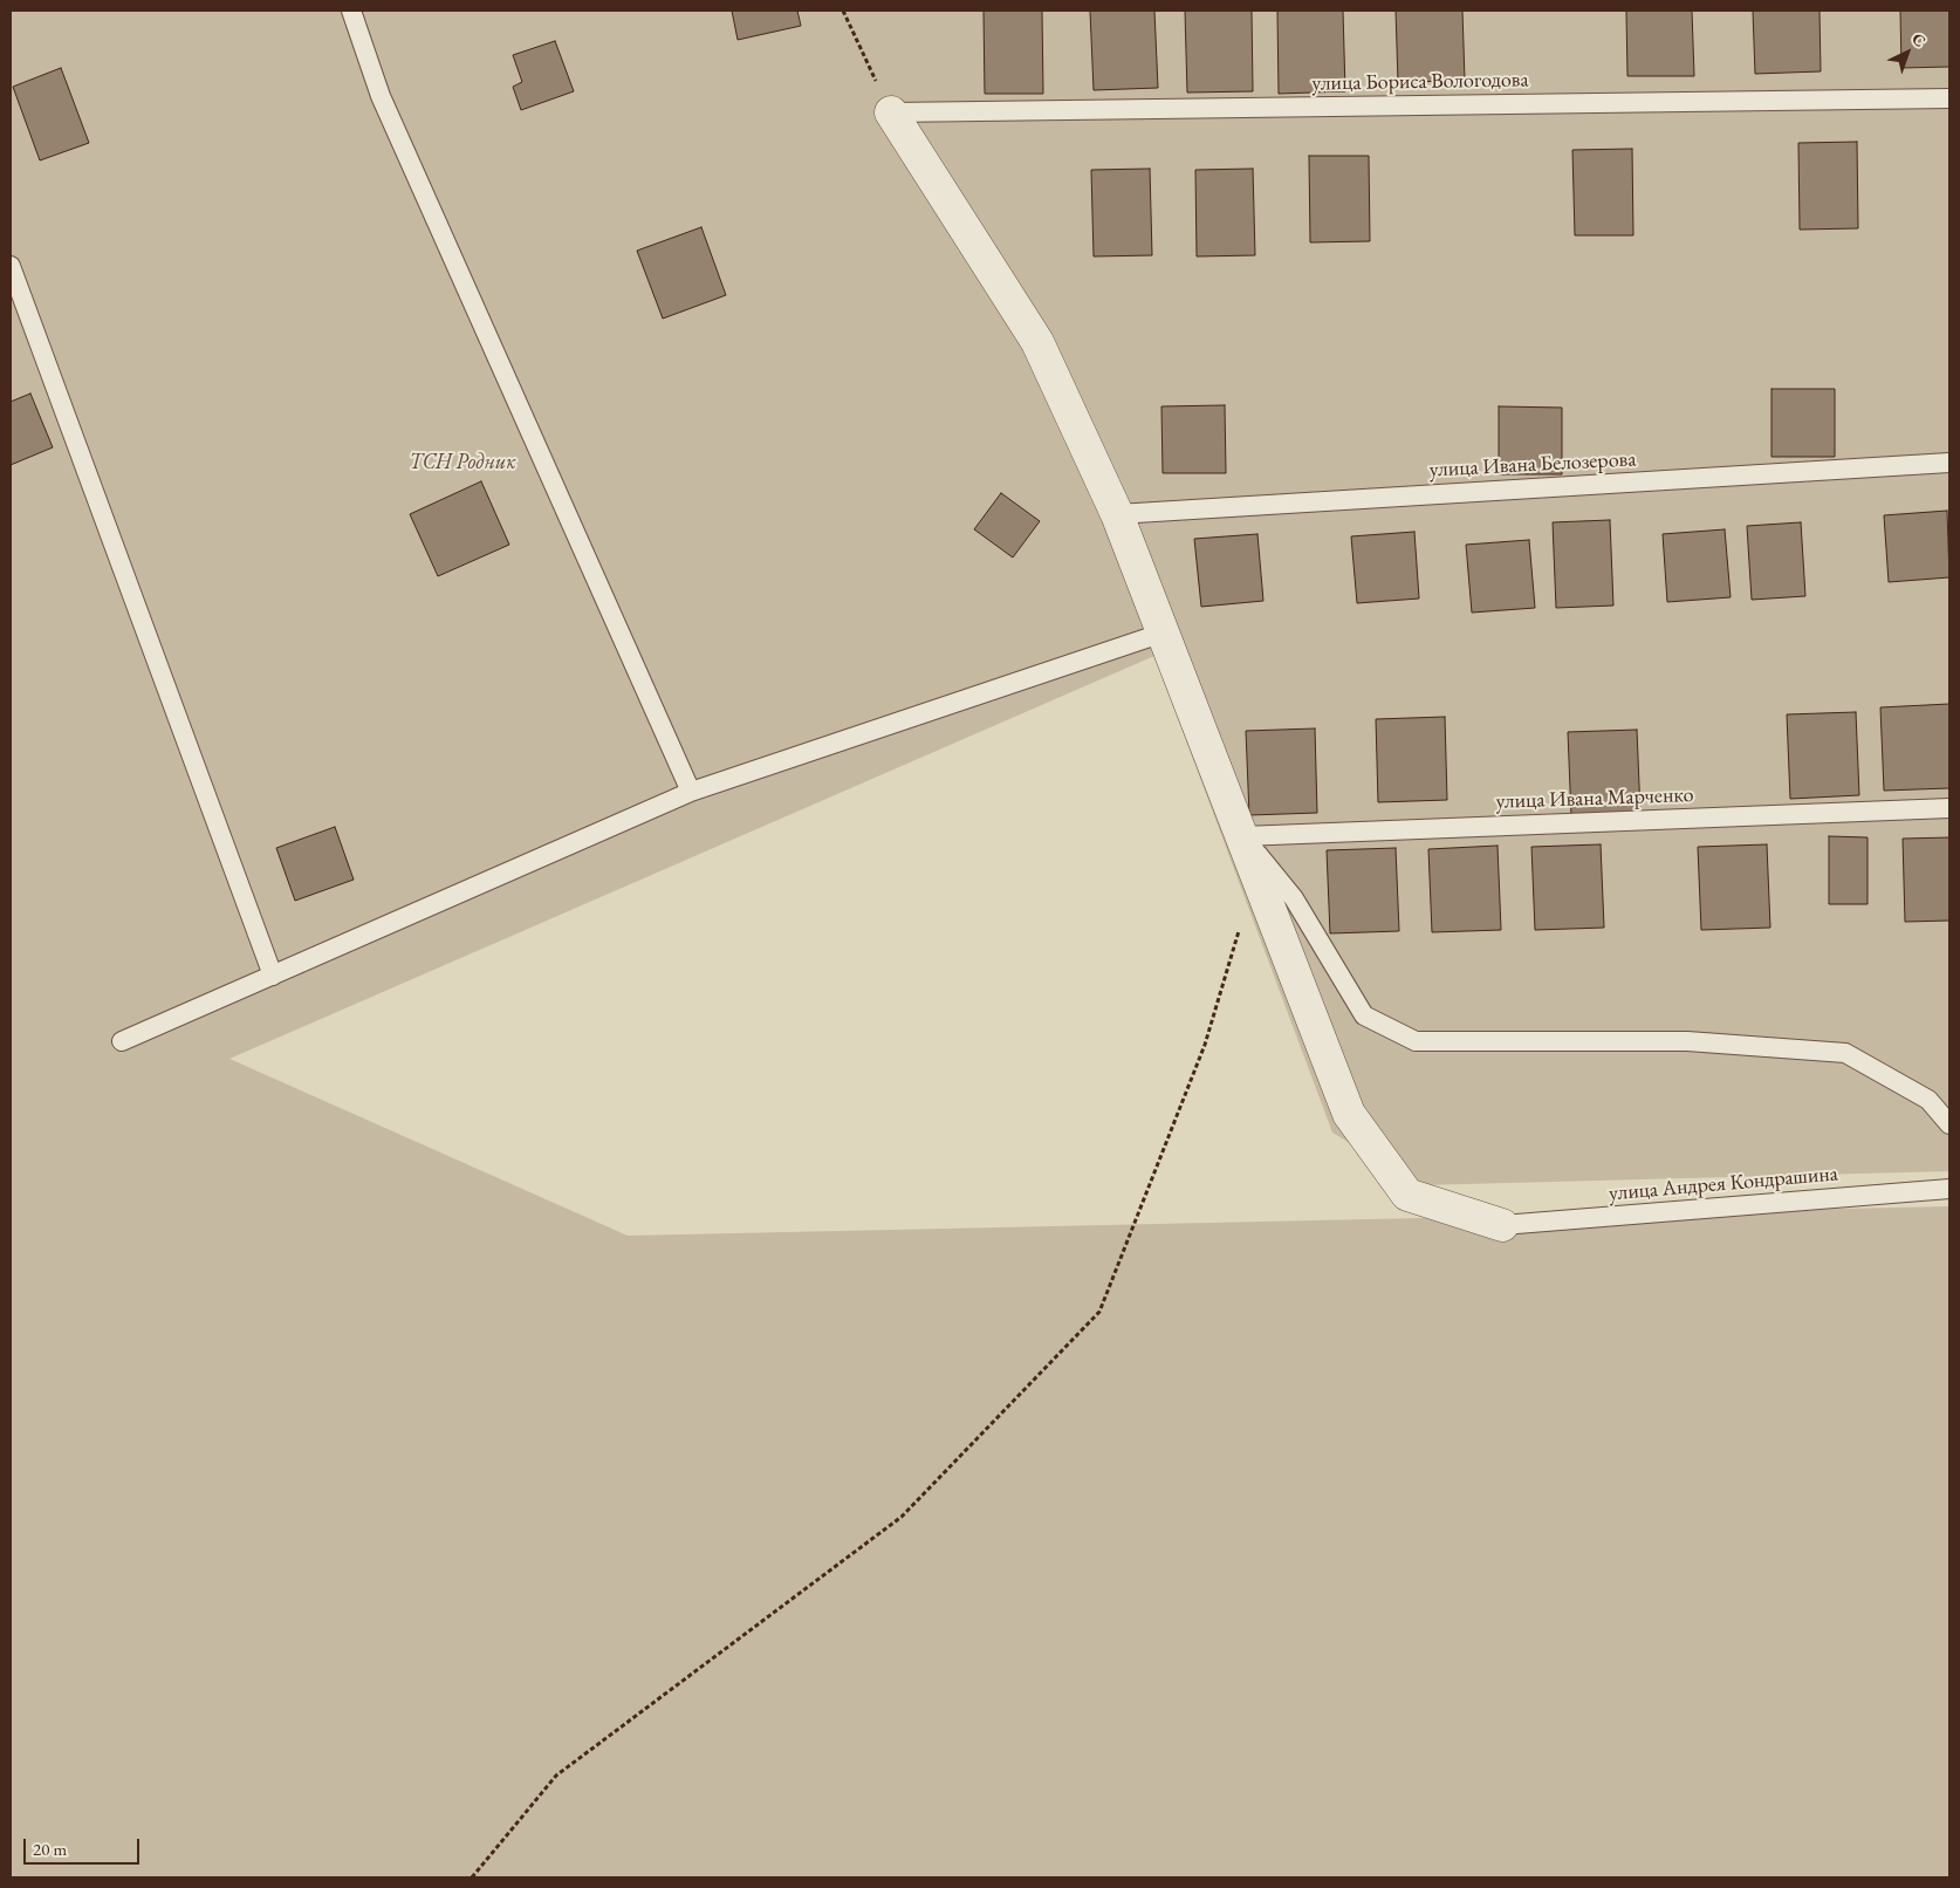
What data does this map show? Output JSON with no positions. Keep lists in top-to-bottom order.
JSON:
{
  "streets": {
    "lane": [
      "улица Бориса Вологодова",
      "улица Ивана Белозерова",
      "улица Ивана Марченко",
      "улица Андрея Кондрашина"
    ]
  },
  "parks": ["ТСН Родник"],
  "scale_bar": "20 m",
  "north": "top right"
}
